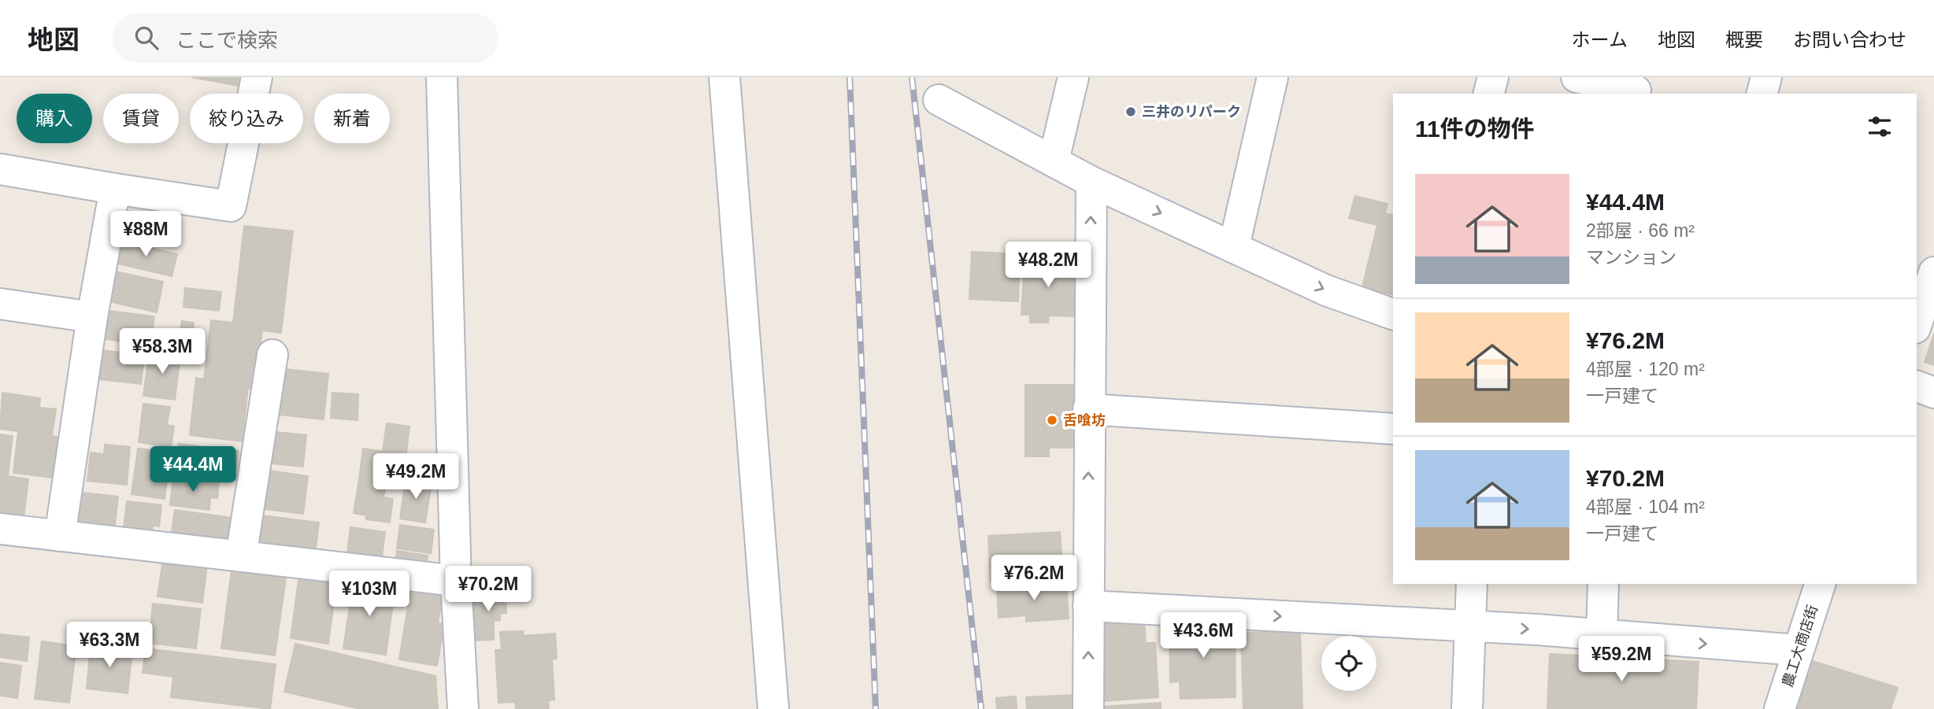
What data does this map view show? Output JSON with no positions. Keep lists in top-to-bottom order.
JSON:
{
  "streets": {
    "street": ["農工大商店街"]
  },
  "places": ["三井のリパーク", "舌喰坊"],
  "page": {
    "header": "地図",
    "search": "ここで検索",
    "nav": [
      "ホーム",
      "地図",
      "概要",
      "お問い合わせ"
    ],
    "chip": [
      "購入",
      "賃貸",
      "絞り込み",
      "新着"
    ],
    "heading": "11件の物件",
    "list": [
      {
        "name": "¥44.4M",
        "note": "2部屋 · 66 m² · マンション"
      },
      {
        "name": "¥76.2M",
        "note": "4部屋 · 120 m² · 一戸建て"
      },
      {
        "name": "¥70.2M",
        "note": "4部屋 · 104 m² · 一戸建て"
      }
    ],
    "price": [
      "¥88M",
      "¥48.2M",
      "¥58.3M",
      "¥44.4M",
      "¥49.2M",
      "¥76.2M",
      "¥70.2M",
      "¥103M",
      "¥43.6M",
      "¥63.3M",
      "¥59.2M"
    ]
  }
}
